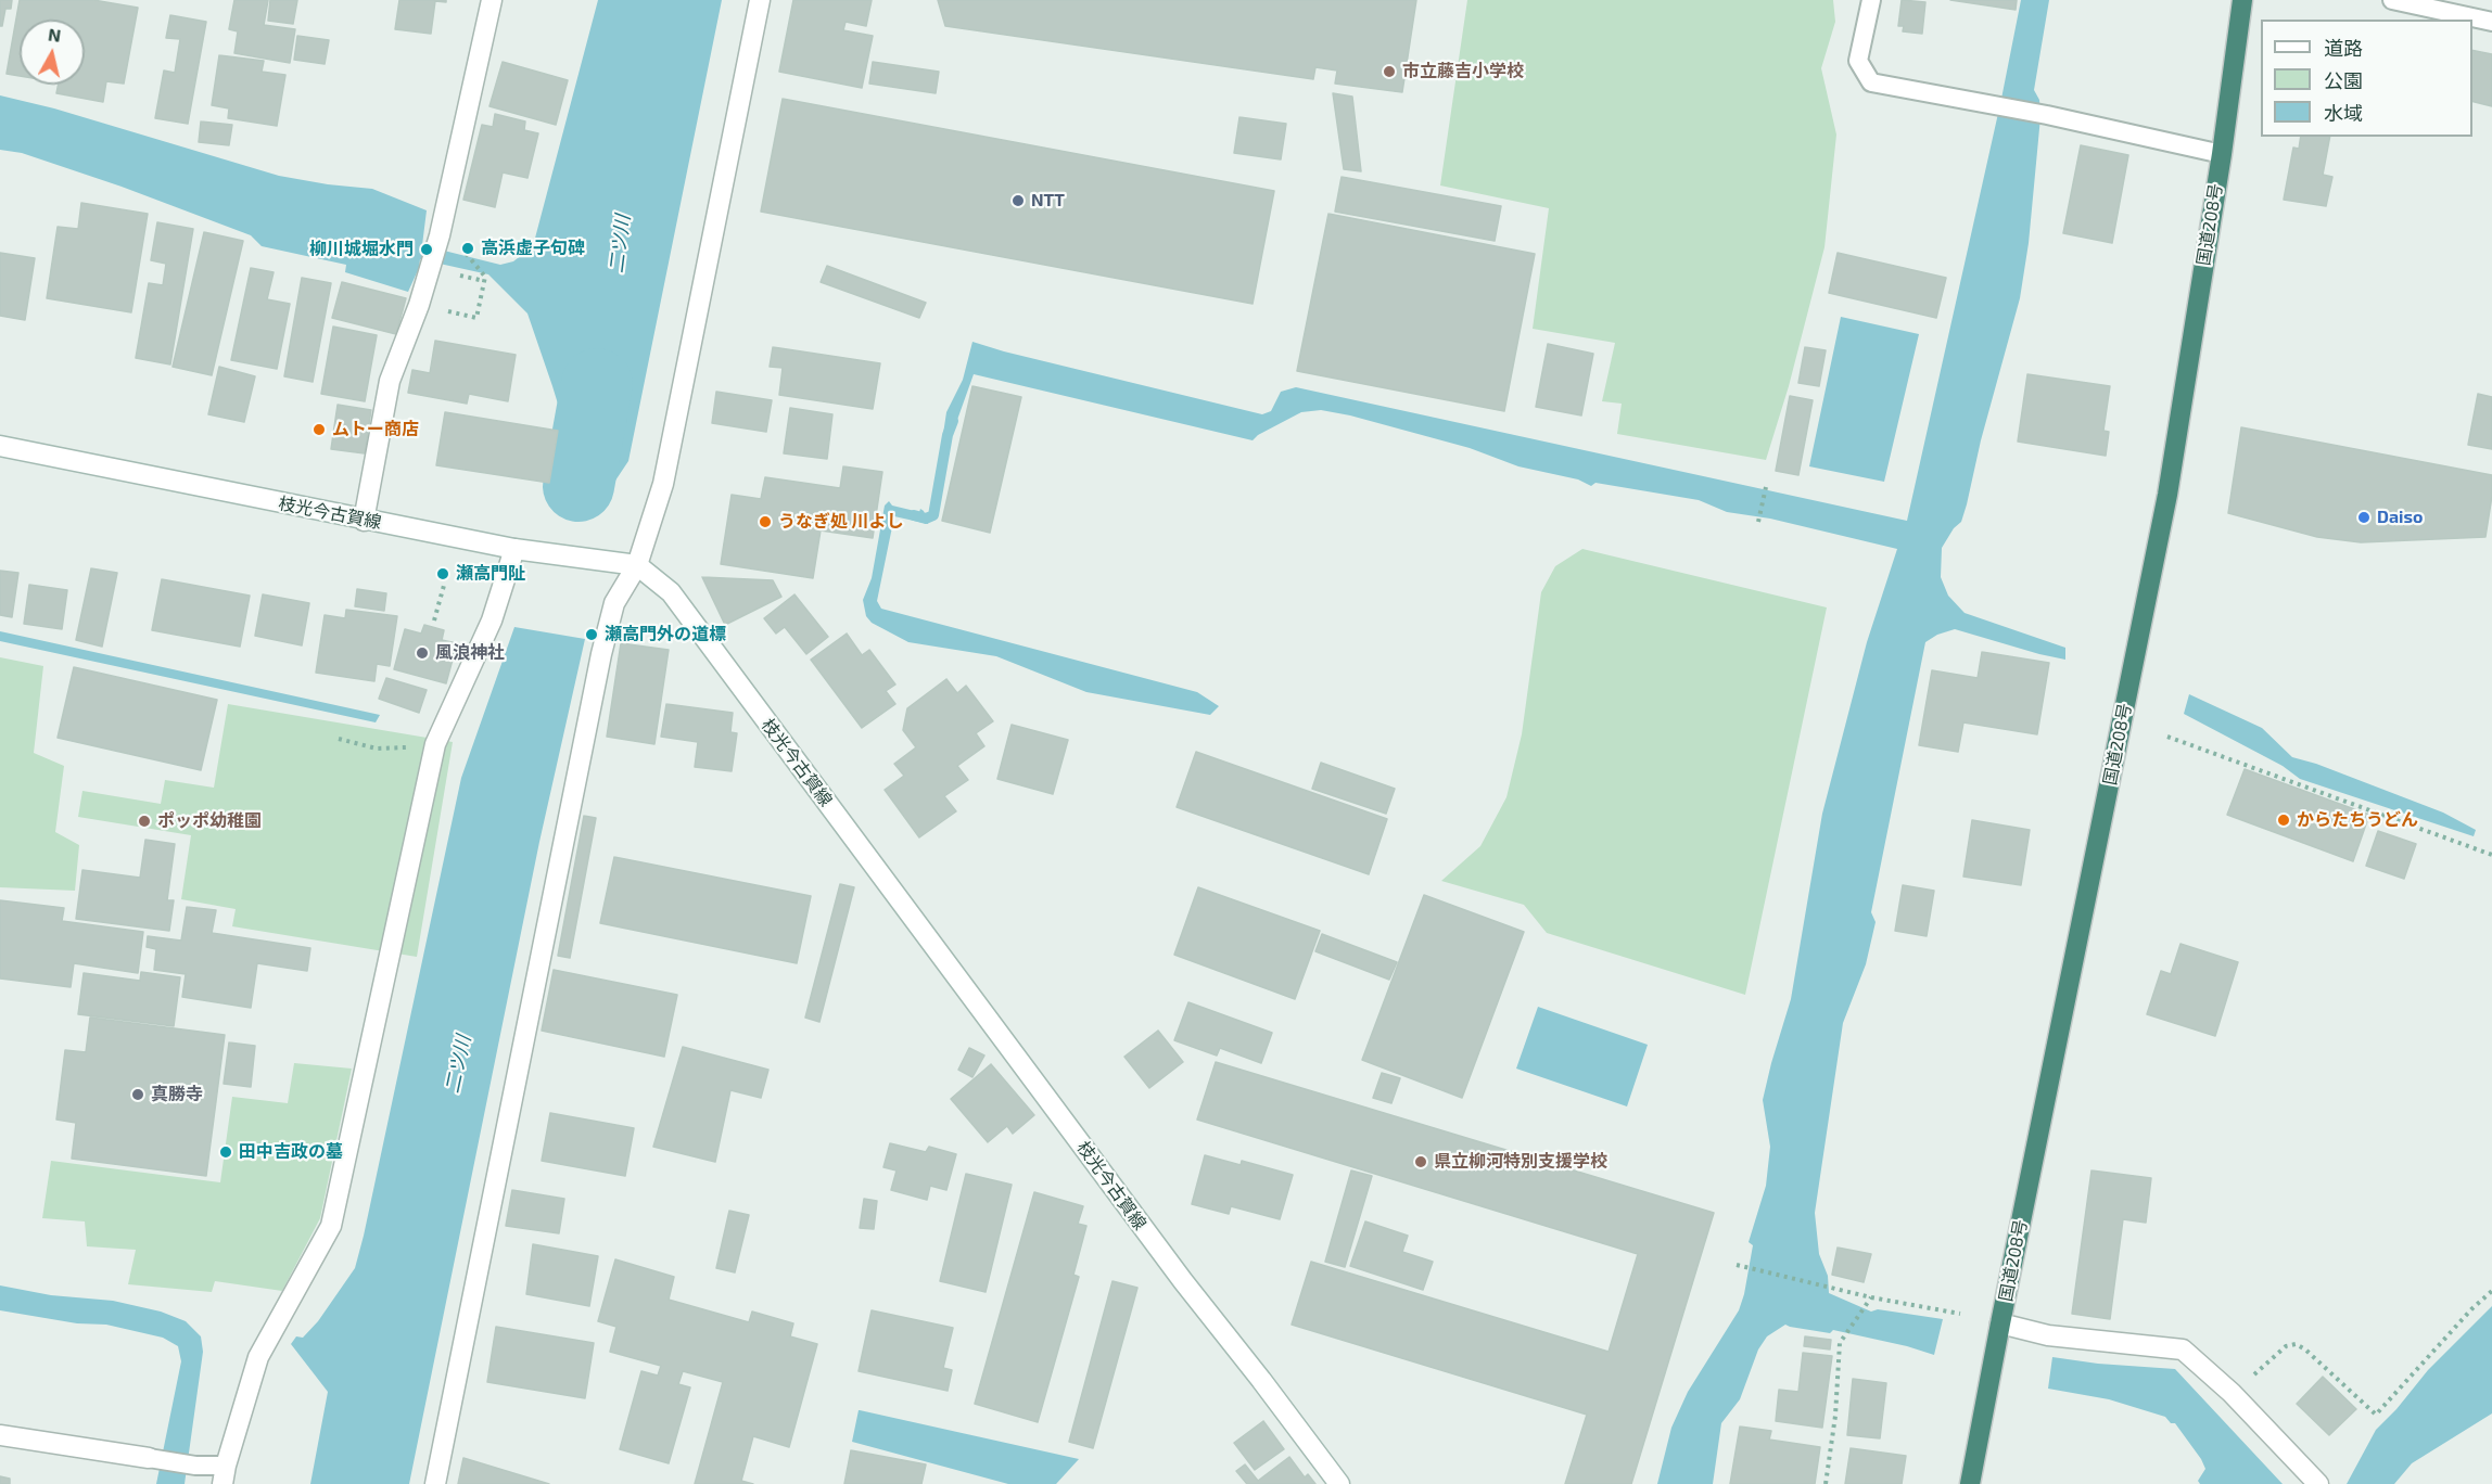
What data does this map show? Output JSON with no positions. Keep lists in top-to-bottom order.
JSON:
{
  "streets": {
    "highway": ["国道208号"],
    "street": ["枝光今古賀線"]
  },
  "water": ["二ツ川"],
  "places": [
    "市立藤吉小学校",
    "NTT",
    "高浜虚子句碑",
    "柳川城堀水門",
    "ムトー商店",
    "Daiso",
    "うなぎ処 川よし",
    "瀬高門阯",
    "瀬高門外の道標",
    "風浪神社",
    "からたちうどん",
    "ポッポ幼稚園",
    "真勝寺",
    "田中吉政の墓",
    "県立柳河特別支援学校"
  ],
  "legend": ["道路", "公園", "水域"],
  "north": "top"
}
